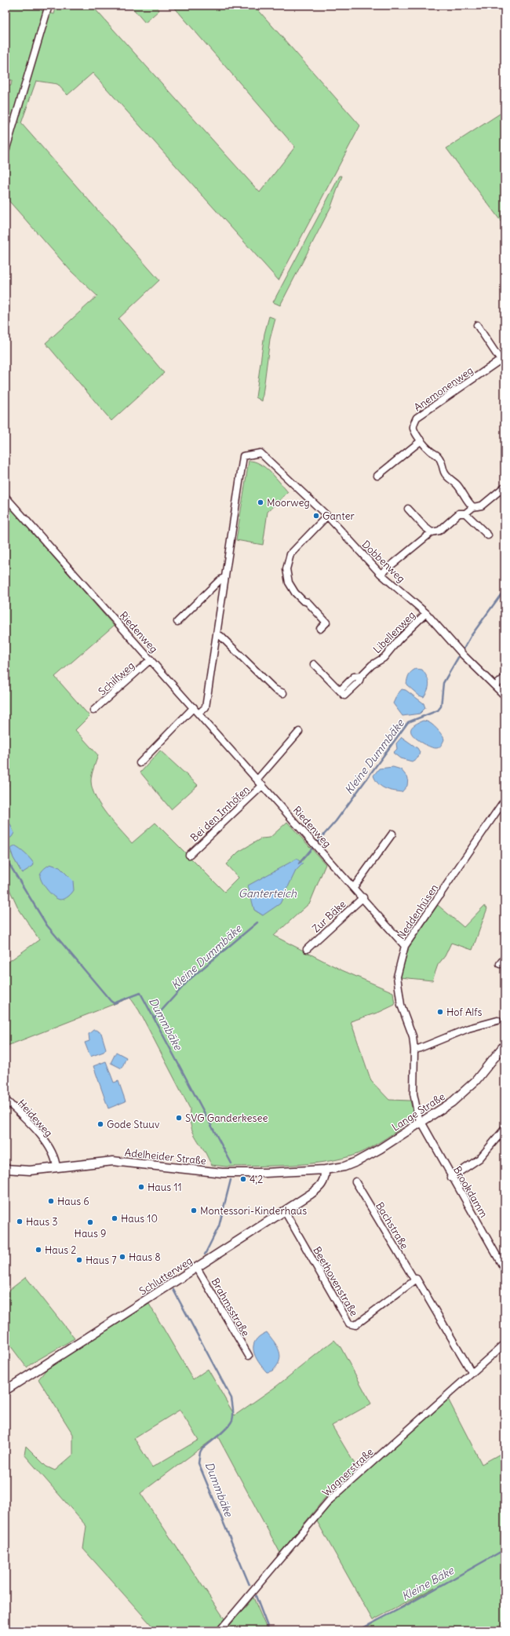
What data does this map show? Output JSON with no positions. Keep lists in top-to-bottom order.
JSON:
{
  "streets": {
    "street": [
      "Anemonenweg",
      "Dobbenweg",
      "Riedenweg",
      "Libellenweg",
      "Schilfweg",
      "Bei den Imhöfen",
      "Neddenhüsen",
      "Zur Bäke",
      "Lange Straße",
      "Heideweg",
      "Adelheider Straße",
      "Brookdamm",
      "Bachstraße",
      "Schlutterweg",
      "Beethovenstraße",
      "Brahmsstraße",
      "Wagnerstraße"
    ]
  },
  "crossings": [
    ["Dobbenweg", "Libellenweg"],
    ["Riedenweg", "Schilfweg"],
    ["Riedenweg", "Bei den Imhöfen"],
    ["Riedenweg", "Neddenhüsen"],
    ["Riedenweg", "Zur Bäke"],
    ["Neddenhüsen", "Lange Straße"],
    ["Neddenhüsen", "Brookdamm"],
    ["Lange Straße", "Adelheider Straße"],
    ["Lange Straße", "Brookdamm"],
    ["Lange Straße", "Schlutterweg"],
    ["Heideweg", "Adelheider Straße"],
    ["Adelheider Straße", "Schlutterweg"],
    ["Bachstraße", "Beethovenstraße"],
    ["Schlutterweg", "Beethovenstraße"],
    ["Schlutterweg", "Brahmsstraße"]
  ],
  "water": [
    "Kleine Dummbäke",
    "Ganterteich",
    "Dummbäke",
    "Kleine Bäke"
  ],
  "places": [
    "Moorweg",
    "Ganter",
    "Hof Alfs",
    "SVG Ganderkesee",
    "Gode Stuuv",
    "4,2",
    "Haus 11",
    "Haus 6",
    "Montessori-Kinderhaus",
    "Haus 10",
    "Haus 3",
    "Haus 9",
    "Haus 2",
    "Haus 8",
    "Haus 7"
  ]
}
